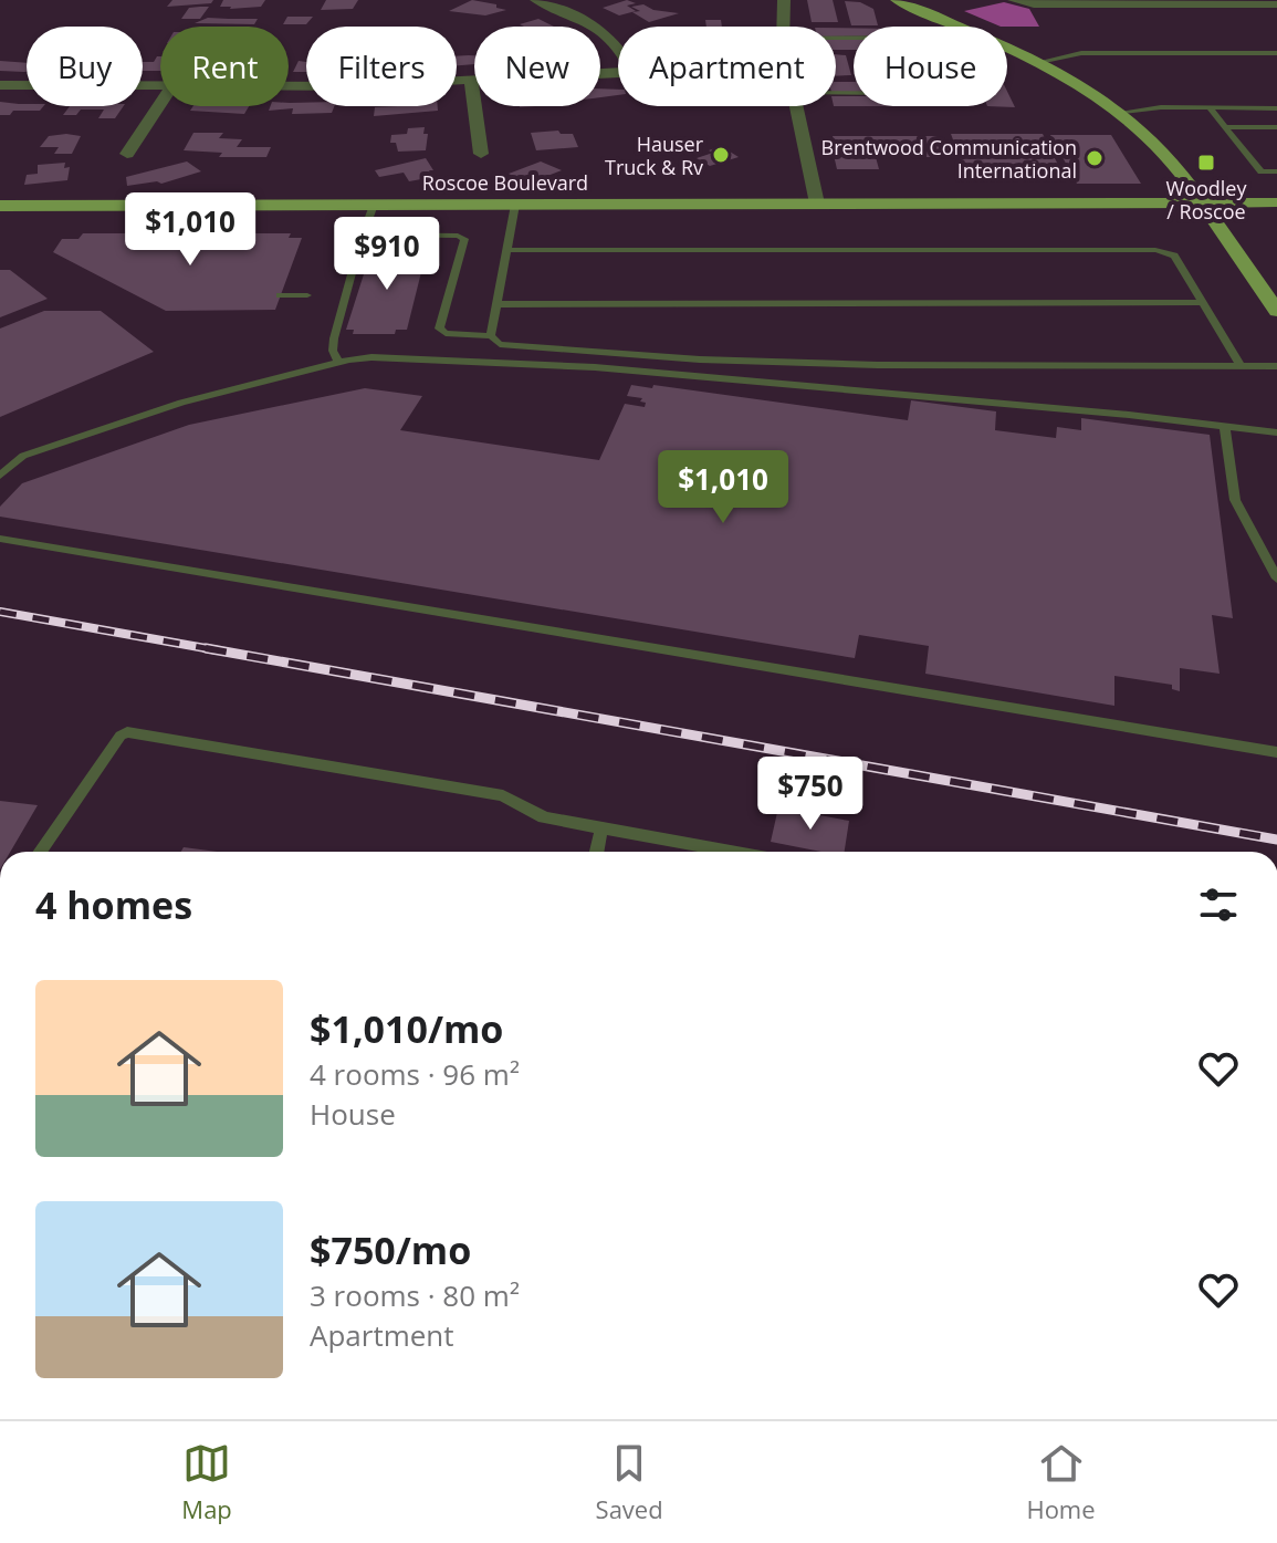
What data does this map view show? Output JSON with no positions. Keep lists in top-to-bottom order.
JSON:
{
  "streets": {
    "main road": ["Roscoe Boulevard"]
  },
  "places": {
    "other": ["Hauser Truck & Rv", "Brentwood Communication International"],
    "transit": ["Woodley / Roscoe"]
  },
  "page": {
    "chip": [
      "Buy",
      "Rent",
      "Filters",
      "New",
      "Apartment",
      "House"
    ],
    "price": [
      "$1,010",
      "$910",
      "$1,010",
      "$750"
    ],
    "heading": "4 homes",
    "list": [
      {
        "name": "$1,010/mo",
        "note": "4 rooms · 96 m² · House"
      },
      {
        "name": "$750/mo",
        "note": "3 rooms · 80 m² · Apartment"
      }
    ],
    "tabs": ["Map", "Saved", "Home"]
  }
}
